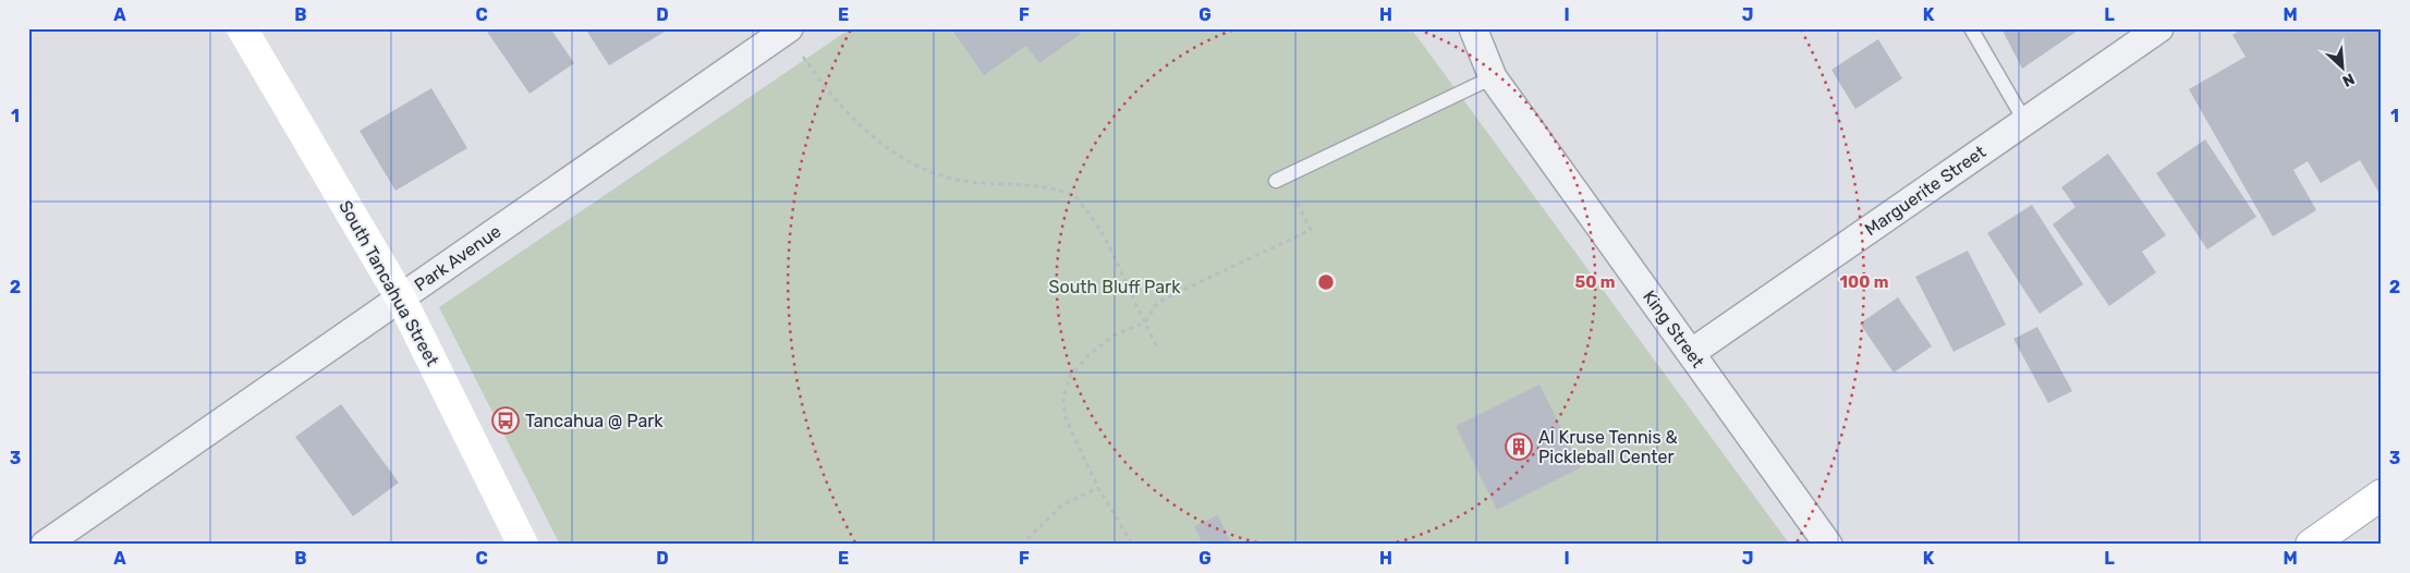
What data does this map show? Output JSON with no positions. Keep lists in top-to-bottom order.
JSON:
{
  "streets": {
    "main road": ["South Tancahua Street"],
    "street": ["Marguerite Street", "Park Avenue", "King Street"]
  },
  "crossings": [
    ["Marguerite Street", "King Street"],
    ["Park Avenue", "South Tancahua Street"]
  ],
  "parks": ["South Bluff Park"],
  "places": {
    "bus stop": ["Tancahua @ Park"],
    "building": ["Al Kruse Tennis & Pickleball Center"]
  },
  "north": "bottom right",
  "grid": {
    "columns": [
      "A",
      "B",
      "C",
      "D",
      "E",
      "F",
      "G",
      "H",
      "I",
      "J",
      "K",
      "L",
      "M"
    ],
    "rows": ["1", "2", "3"]
  },
  "rings": ["50 m", "100 m"]
}
